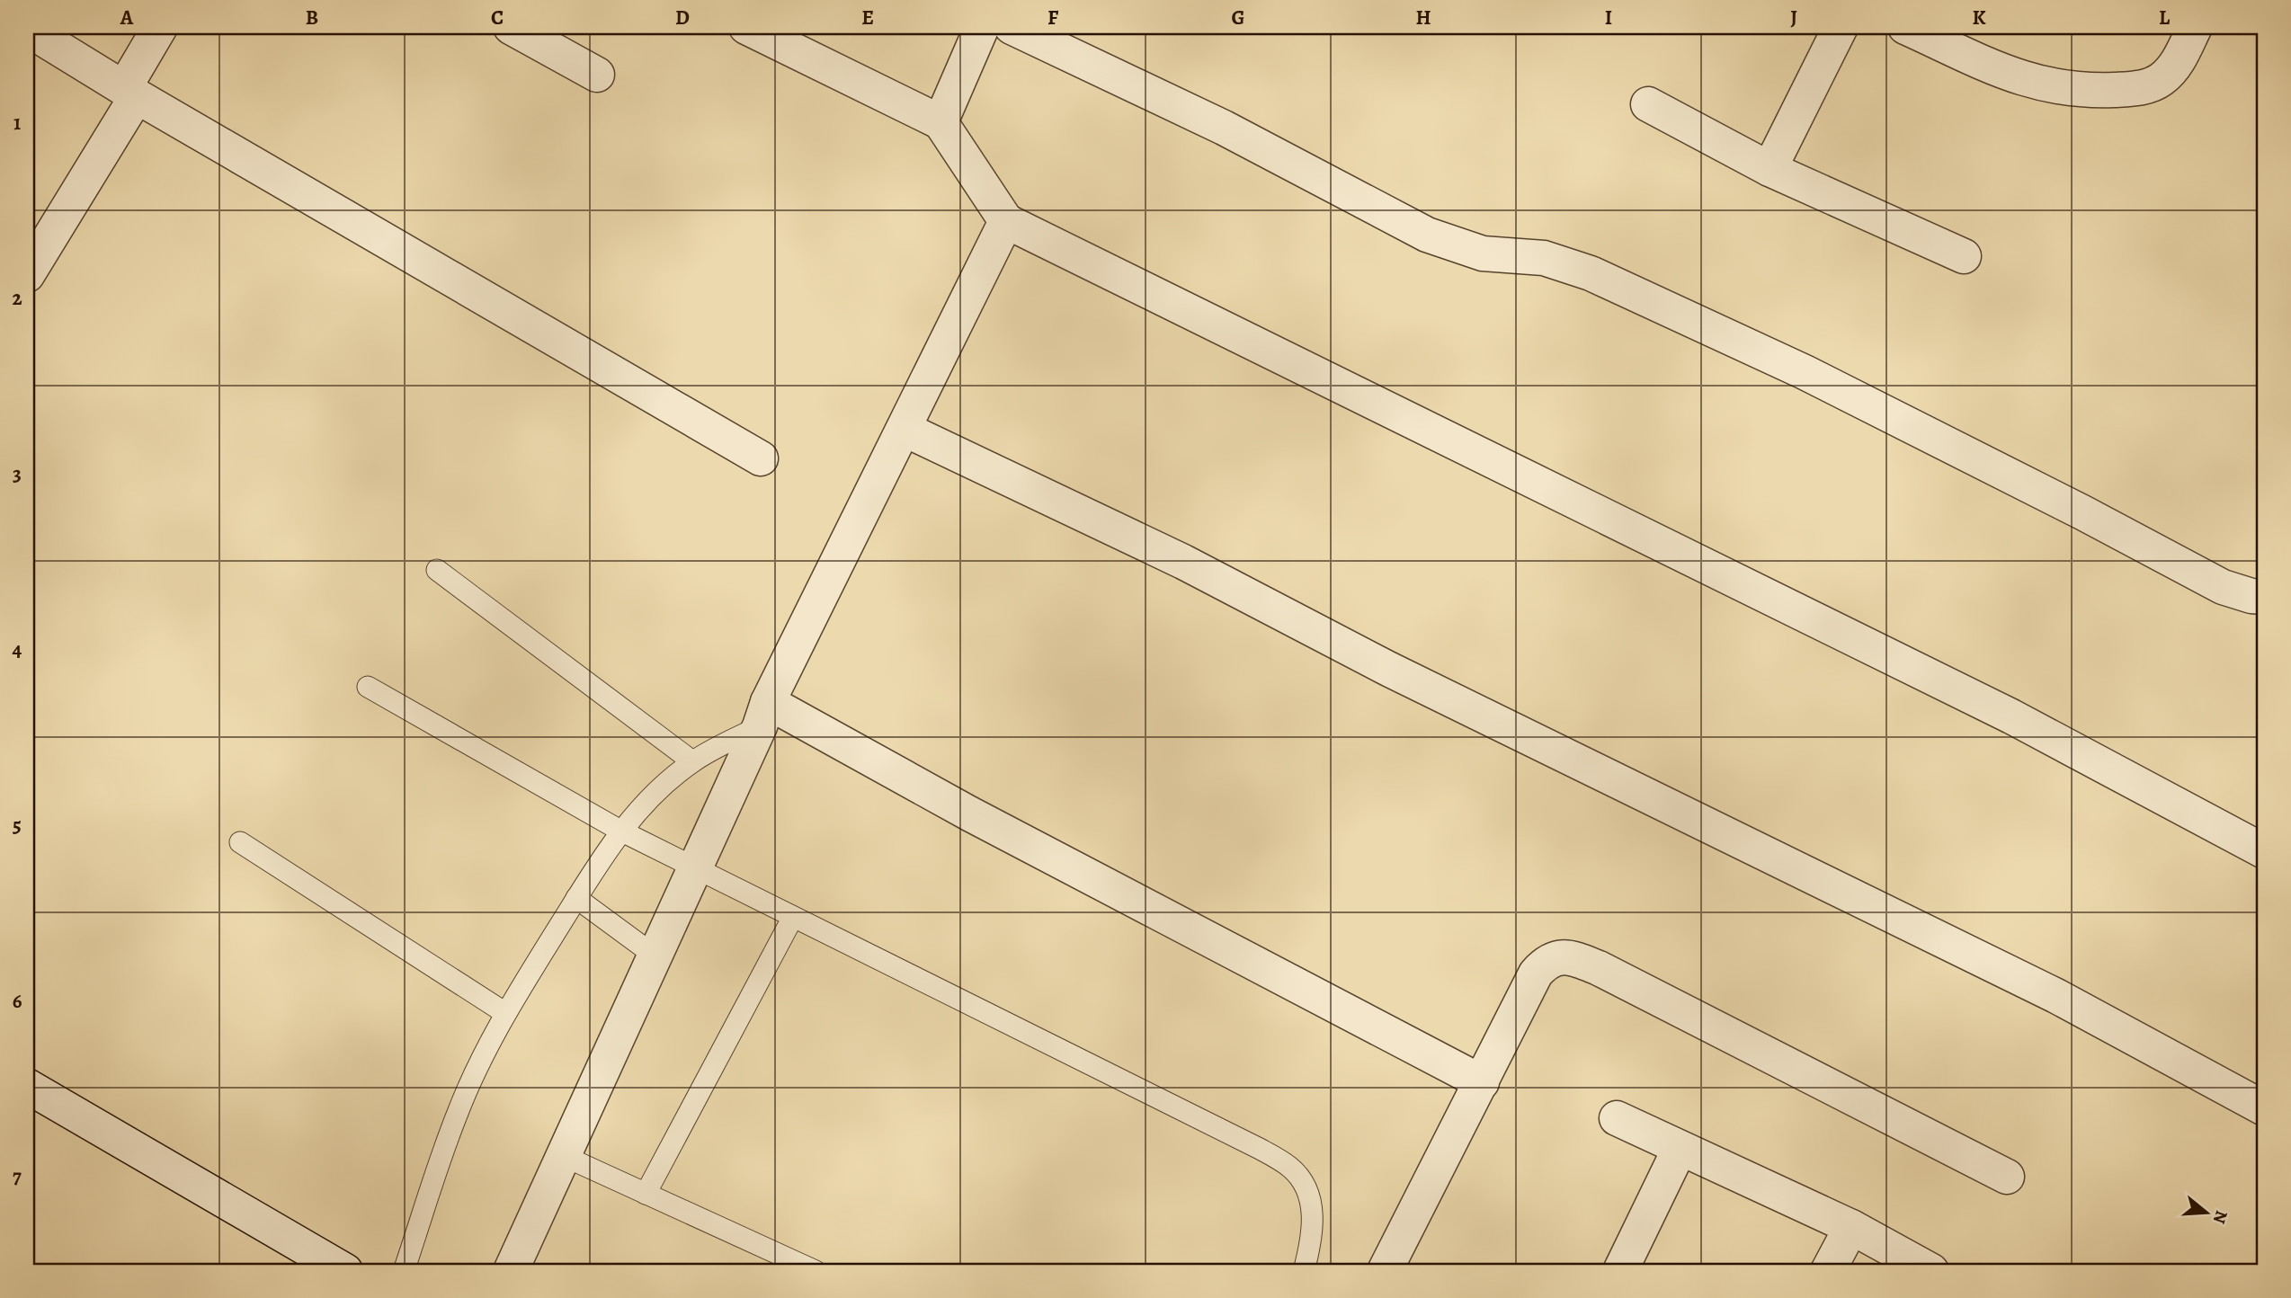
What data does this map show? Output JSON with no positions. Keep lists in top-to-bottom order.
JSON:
{
  "north": "right",
  "grid": {
    "columns": [
      "A",
      "B",
      "C",
      "D",
      "E",
      "F",
      "G",
      "H",
      "I",
      "J",
      "K",
      "L"
    ],
    "rows": [
      "1",
      "2",
      "3",
      "4",
      "5",
      "6",
      "7"
    ]
  }
}
